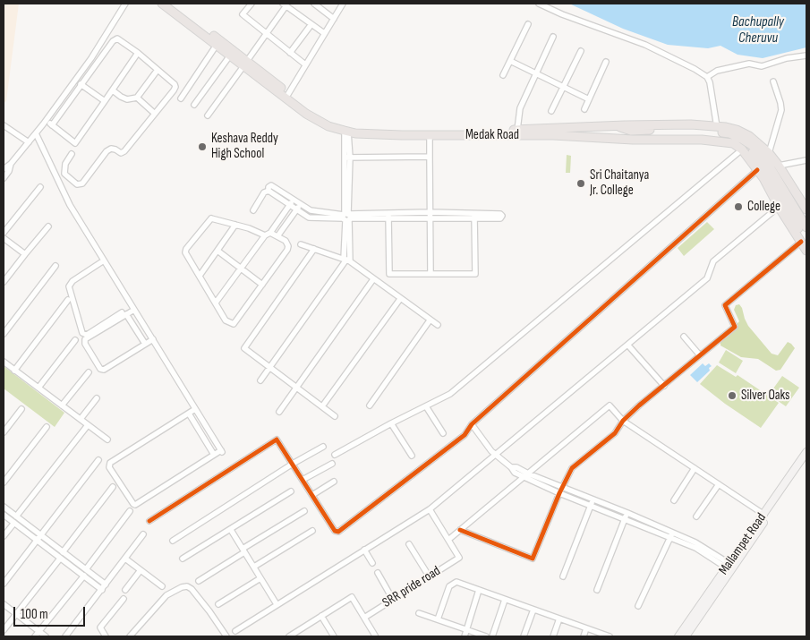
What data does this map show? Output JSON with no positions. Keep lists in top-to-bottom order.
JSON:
{
  "streets": {
    "main road": ["Medak Road", "Mallampet Road"],
    "street": ["SRR pride road"]
  },
  "water": ["Bachupally Cheruvu"],
  "places": [
    "Keshava Reddy High School",
    "Sri Chaitanya Jr. College",
    "College",
    "Silver Oaks"
  ],
  "scale_bar": "100 m"
}
